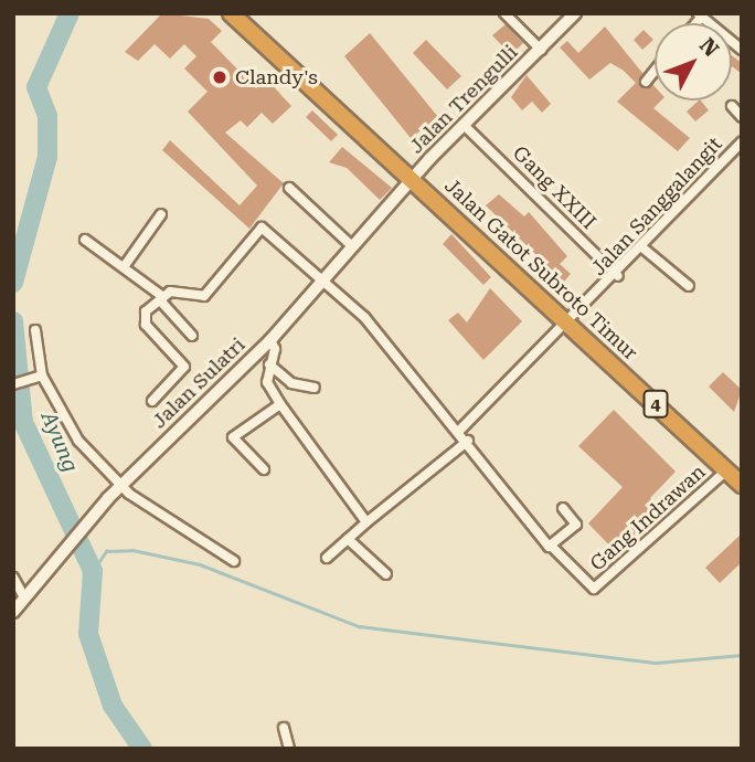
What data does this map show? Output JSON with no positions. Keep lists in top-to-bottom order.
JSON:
{
  "streets": {
    "highway": ["Jalan Gatot Subroto Timur", "4"],
    "main road": ["Jalan Trengulli", "Jalan Sulatri"],
    "street": ["Gang XXIII", "Jalan Sanggalangit", "Gang Indrawan"]
  },
  "crossings": [
    ["Jalan Trengulli", "Gang XXIII"],
    ["Jalan Trengulli", "Jalan Gatot Subroto Timur"],
    ["Jalan Trengulli", "Jalan Sulatri"],
    ["Jalan Trengulli", "4"],
    ["Gang XXIII", "Jalan Sanggalangit"],
    ["Jalan Sanggalangit", "Jalan Gatot Subroto Timur"],
    ["Jalan Gatot Subroto Timur", "Jalan Sulatri"],
    ["Jalan Gatot Subroto Timur", "4"],
    ["Jalan Gatot Subroto Timur", "Gang Indrawan"],
    ["Jalan Sulatri", "4"]
  ],
  "water": ["Ayung"],
  "places": ["Clandy's"],
  "north": "top right"
}
